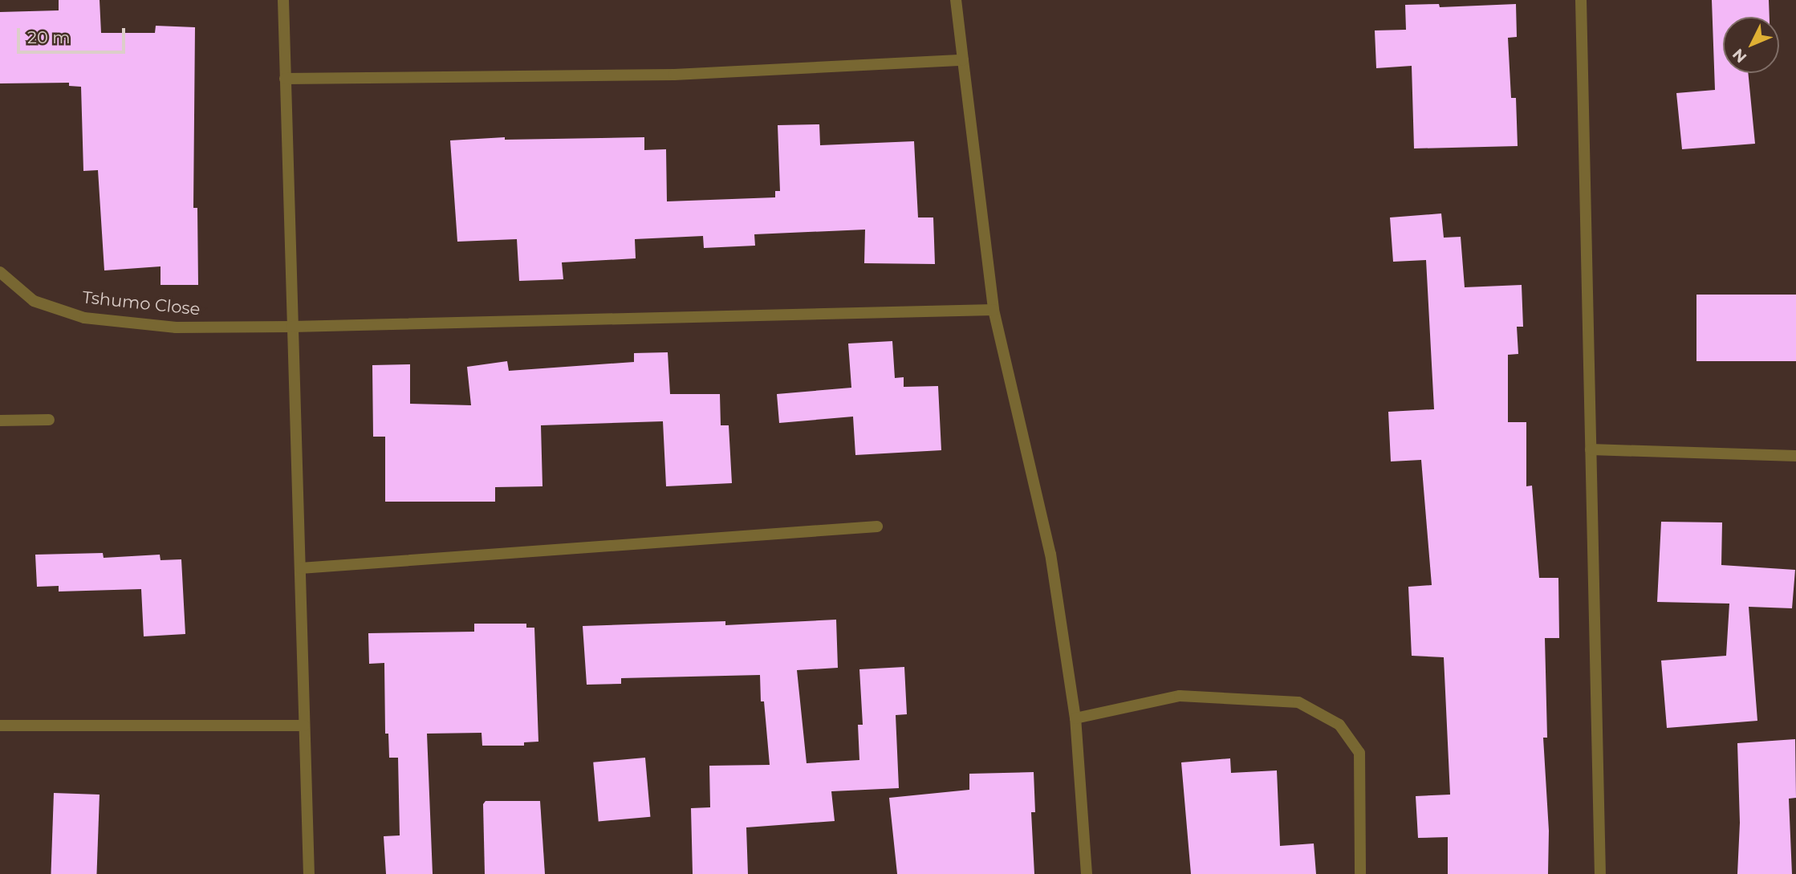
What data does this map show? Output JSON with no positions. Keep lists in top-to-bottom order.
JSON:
{
  "streets": {
    "street": ["Tshumo Close"]
  },
  "scale_bar": "20 m",
  "north": "bottom left"
}
